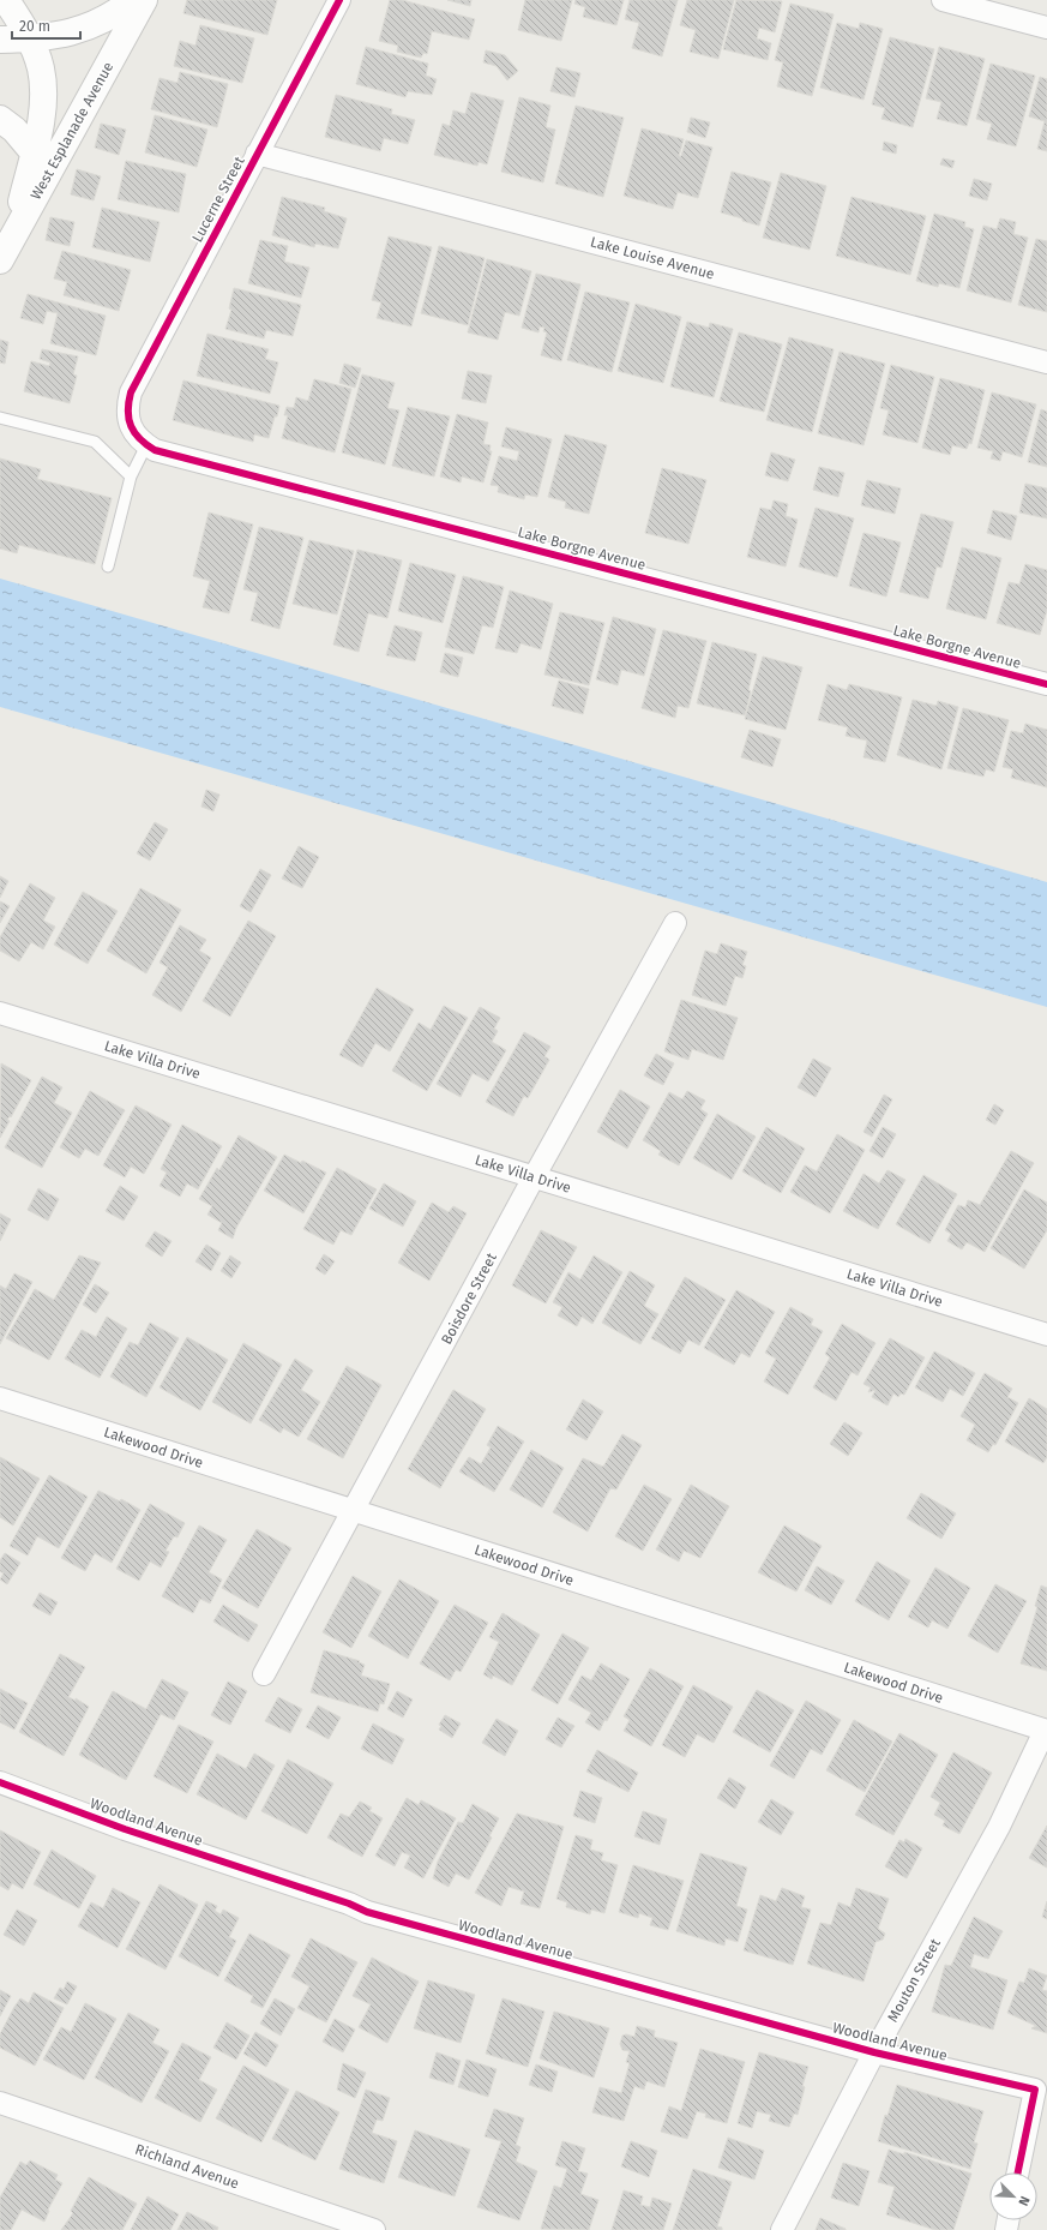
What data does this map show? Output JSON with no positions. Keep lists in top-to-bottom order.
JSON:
{
  "streets": {
    "main road": ["West Esplanade Avenue"],
    "street": [
      "Lucerne Street",
      "Lake Louise Avenue",
      "Lake Borgne Avenue",
      "Lake Villa Drive",
      "Boisdore Street",
      "Lakewood Drive",
      "Woodland Avenue",
      "Mouton Street",
      "Richland Avenue"
    ]
  },
  "crossings": [
    ["Lucerne Street", "Lake Louise Avenue"],
    ["Lucerne Street", "Lake Borgne Avenue"],
    ["Lake Villa Drive", "Boisdore Street"],
    ["Boisdore Street", "Lakewood Drive"],
    ["Lakewood Drive", "Mouton Street"],
    ["Woodland Avenue", "Mouton Street"]
  ],
  "scale_bar": "20 m",
  "north": "bottom right"
}
